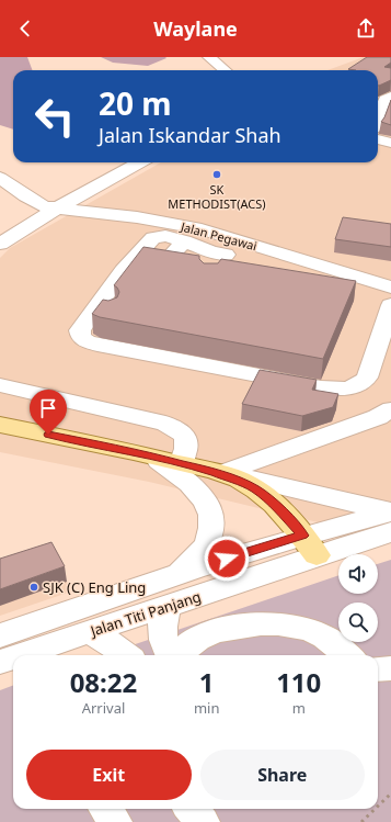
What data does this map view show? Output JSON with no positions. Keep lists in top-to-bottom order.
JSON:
{
  "streets": {
    "street": ["Jalan Pegawai", "Jalan Titi Panjang"]
  },
  "places": ["SK METHODIST(ACS)", "SJK (C) Eng Ling"],
  "page": {
    "header": "Waylane",
    "turn": ["20 m", "Jalan Iskandar Shah"],
    "eta": [
      "08:22",
      "Arrival",
      "1",
      "min",
      "110",
      "m"
    ],
    "buttons": ["Exit", "Share"]
  }
}
